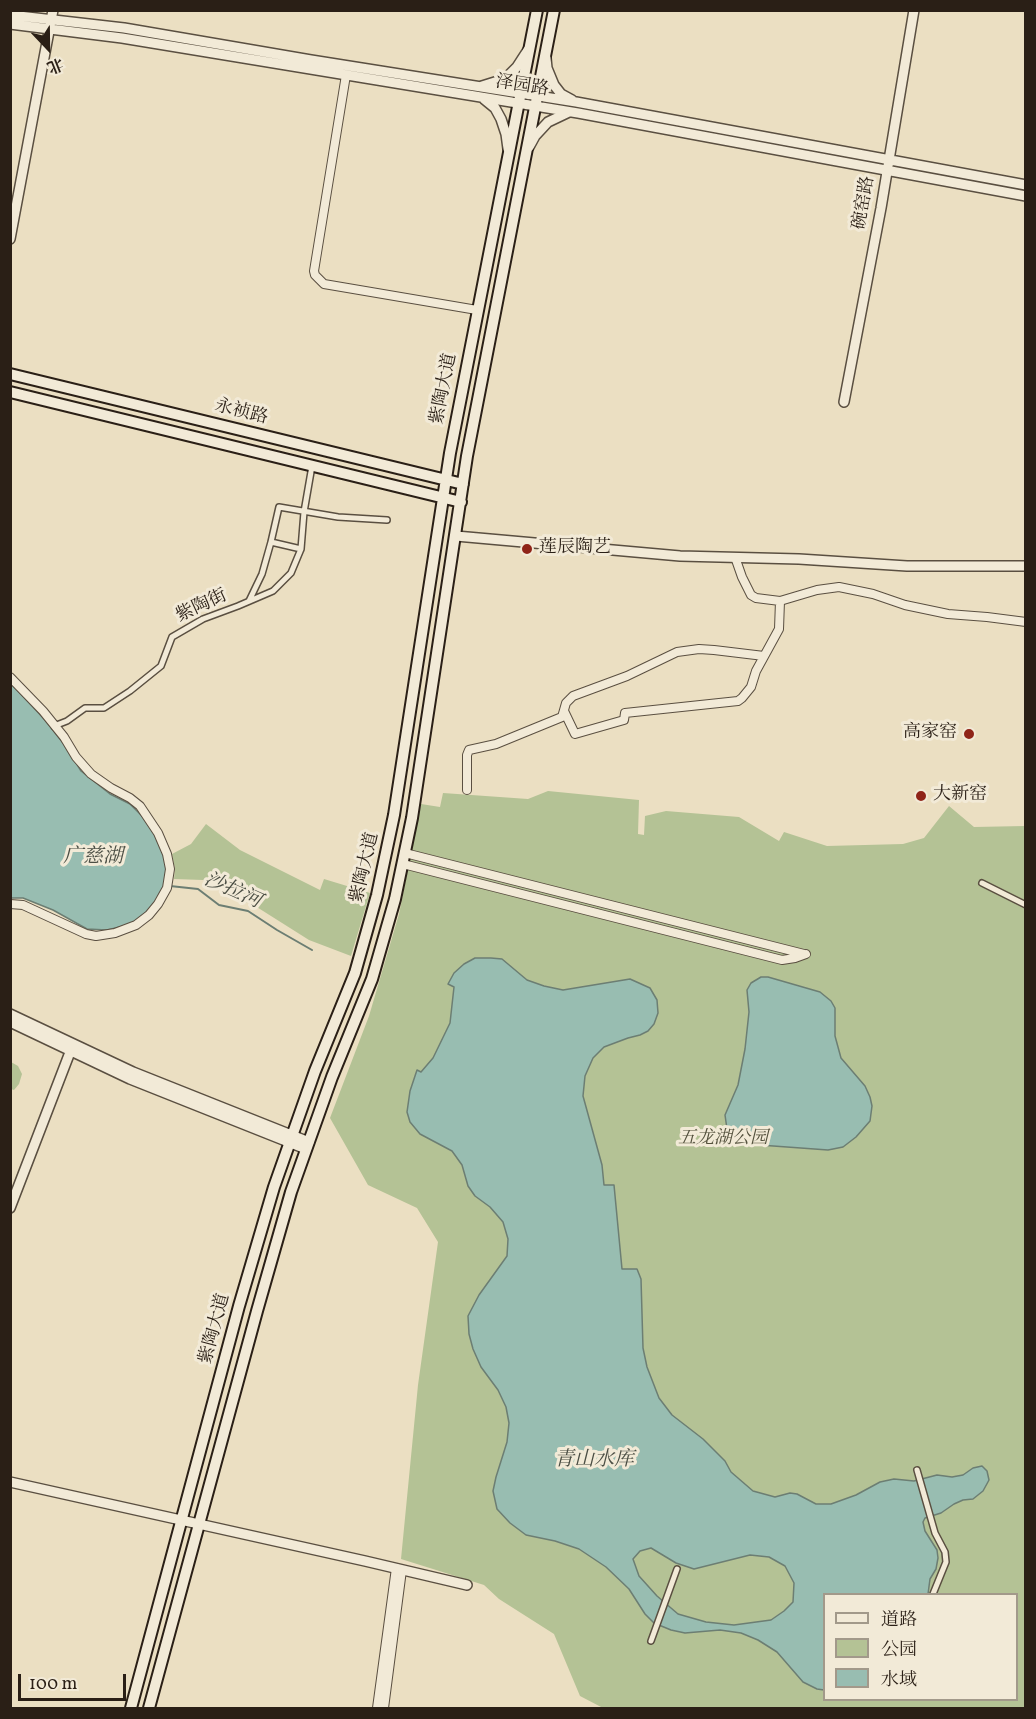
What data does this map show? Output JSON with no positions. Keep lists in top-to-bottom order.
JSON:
{
  "streets": {
    "main road": ["紫陶大道", "永祯路"],
    "street": ["泽园路", "碗窑路", "紫陶街"]
  },
  "crossings": [
    ["泽园路", "碗窑路"],
    ["泽园路", "紫陶大道"],
    ["紫陶大道", "永祯路"],
    ["永祯路", "紫陶街"]
  ],
  "water": ["广慈湖", "沙拉河", "青山水库"],
  "parks": ["五龙湖公园"],
  "places": ["莲辰陶艺", "高家窑", "大新窑"],
  "legend": ["道路", "公园", "水域"],
  "scale_bar": "100 m",
  "north": "bottom"
}
